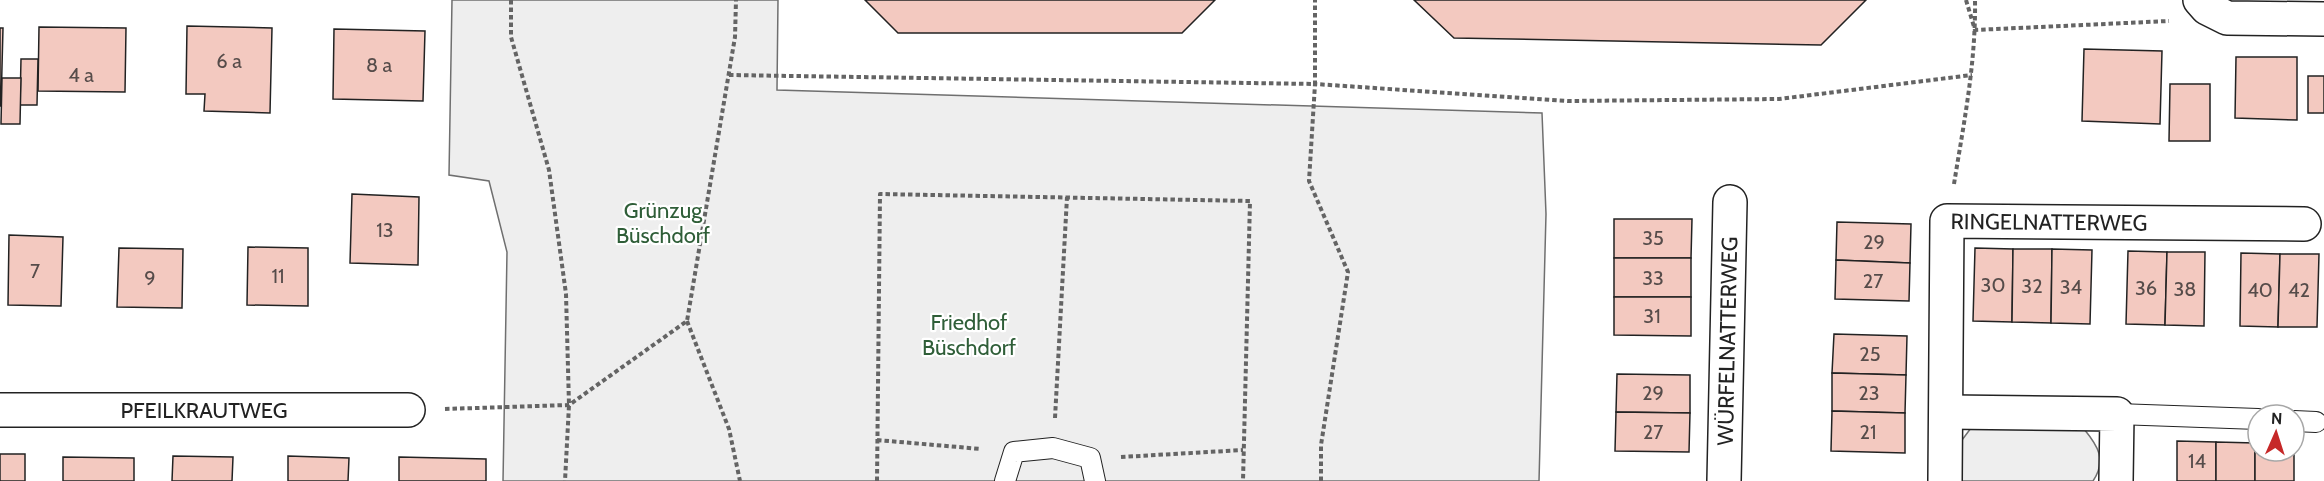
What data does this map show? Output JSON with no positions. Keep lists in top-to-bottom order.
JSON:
{
  "streets": {
    "street": ["RINGELNATTERWEG", "WÜRFELNATTERWEG", "PFEILKRAUTWEG"]
  },
  "parks": ["Grünzug Büschdorf", "Friedhof Büschdorf"],
  "house_numbers": [
    "6 a",
    "8 a",
    "4 a",
    "13",
    "35",
    "29",
    "7",
    "11",
    "9",
    "33",
    "27",
    "30",
    "32",
    "34",
    "36",
    "38",
    "40",
    "42",
    "31",
    "25",
    "29",
    "23",
    "27",
    "21",
    "14"
  ],
  "north": "top"
}
